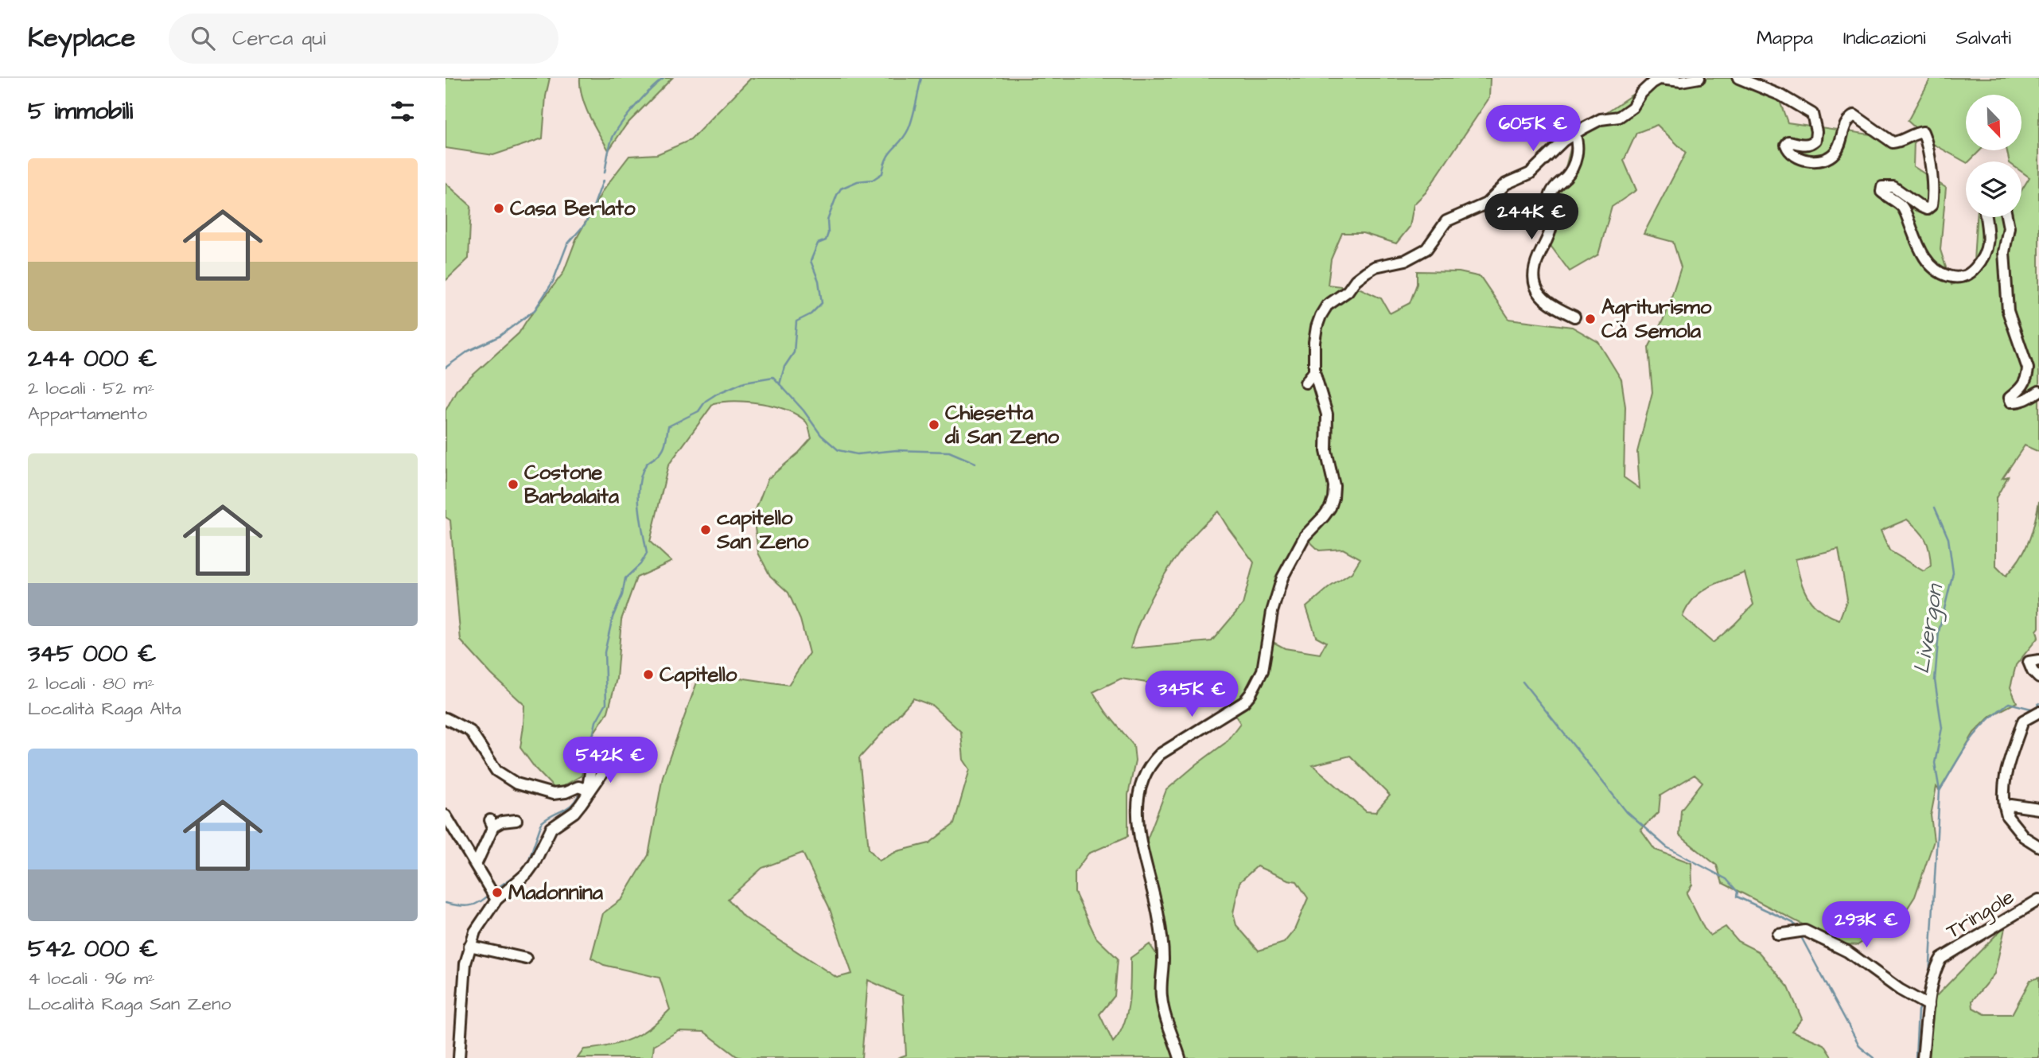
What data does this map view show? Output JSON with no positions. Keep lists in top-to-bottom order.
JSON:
{
  "streets": {
    "street": ["Tringole"]
  },
  "water": ["Livergon"],
  "places": [
    "Casa Berlato",
    "Agriturismo Cà Semola",
    "Chiesetta di San Zeno",
    "Costone Barbalaita",
    "capitello San Zeno",
    "Capitello",
    "Madonnina"
  ],
  "north": "bottom right",
  "page": {
    "header": "Keyplace",
    "search": "Cerca qui",
    "nav": ["Mappa", "Indicazioni", "Salvati"],
    "heading": "5 immobili",
    "price": [
      "605K €",
      "244K €",
      "345K €",
      "542K €",
      "293K €"
    ],
    "list": [
      {
        "name": "244 000 €",
        "note": "2 locali · 52 m² · Appartamento"
      },
      {
        "name": "345 000 €",
        "note": "2 locali · 80 m² · Località Raga Alta"
      },
      {
        "name": "542 000 €",
        "note": "4 locali · 96 m² · Località Raga San Zeno"
      }
    ]
  }
}
